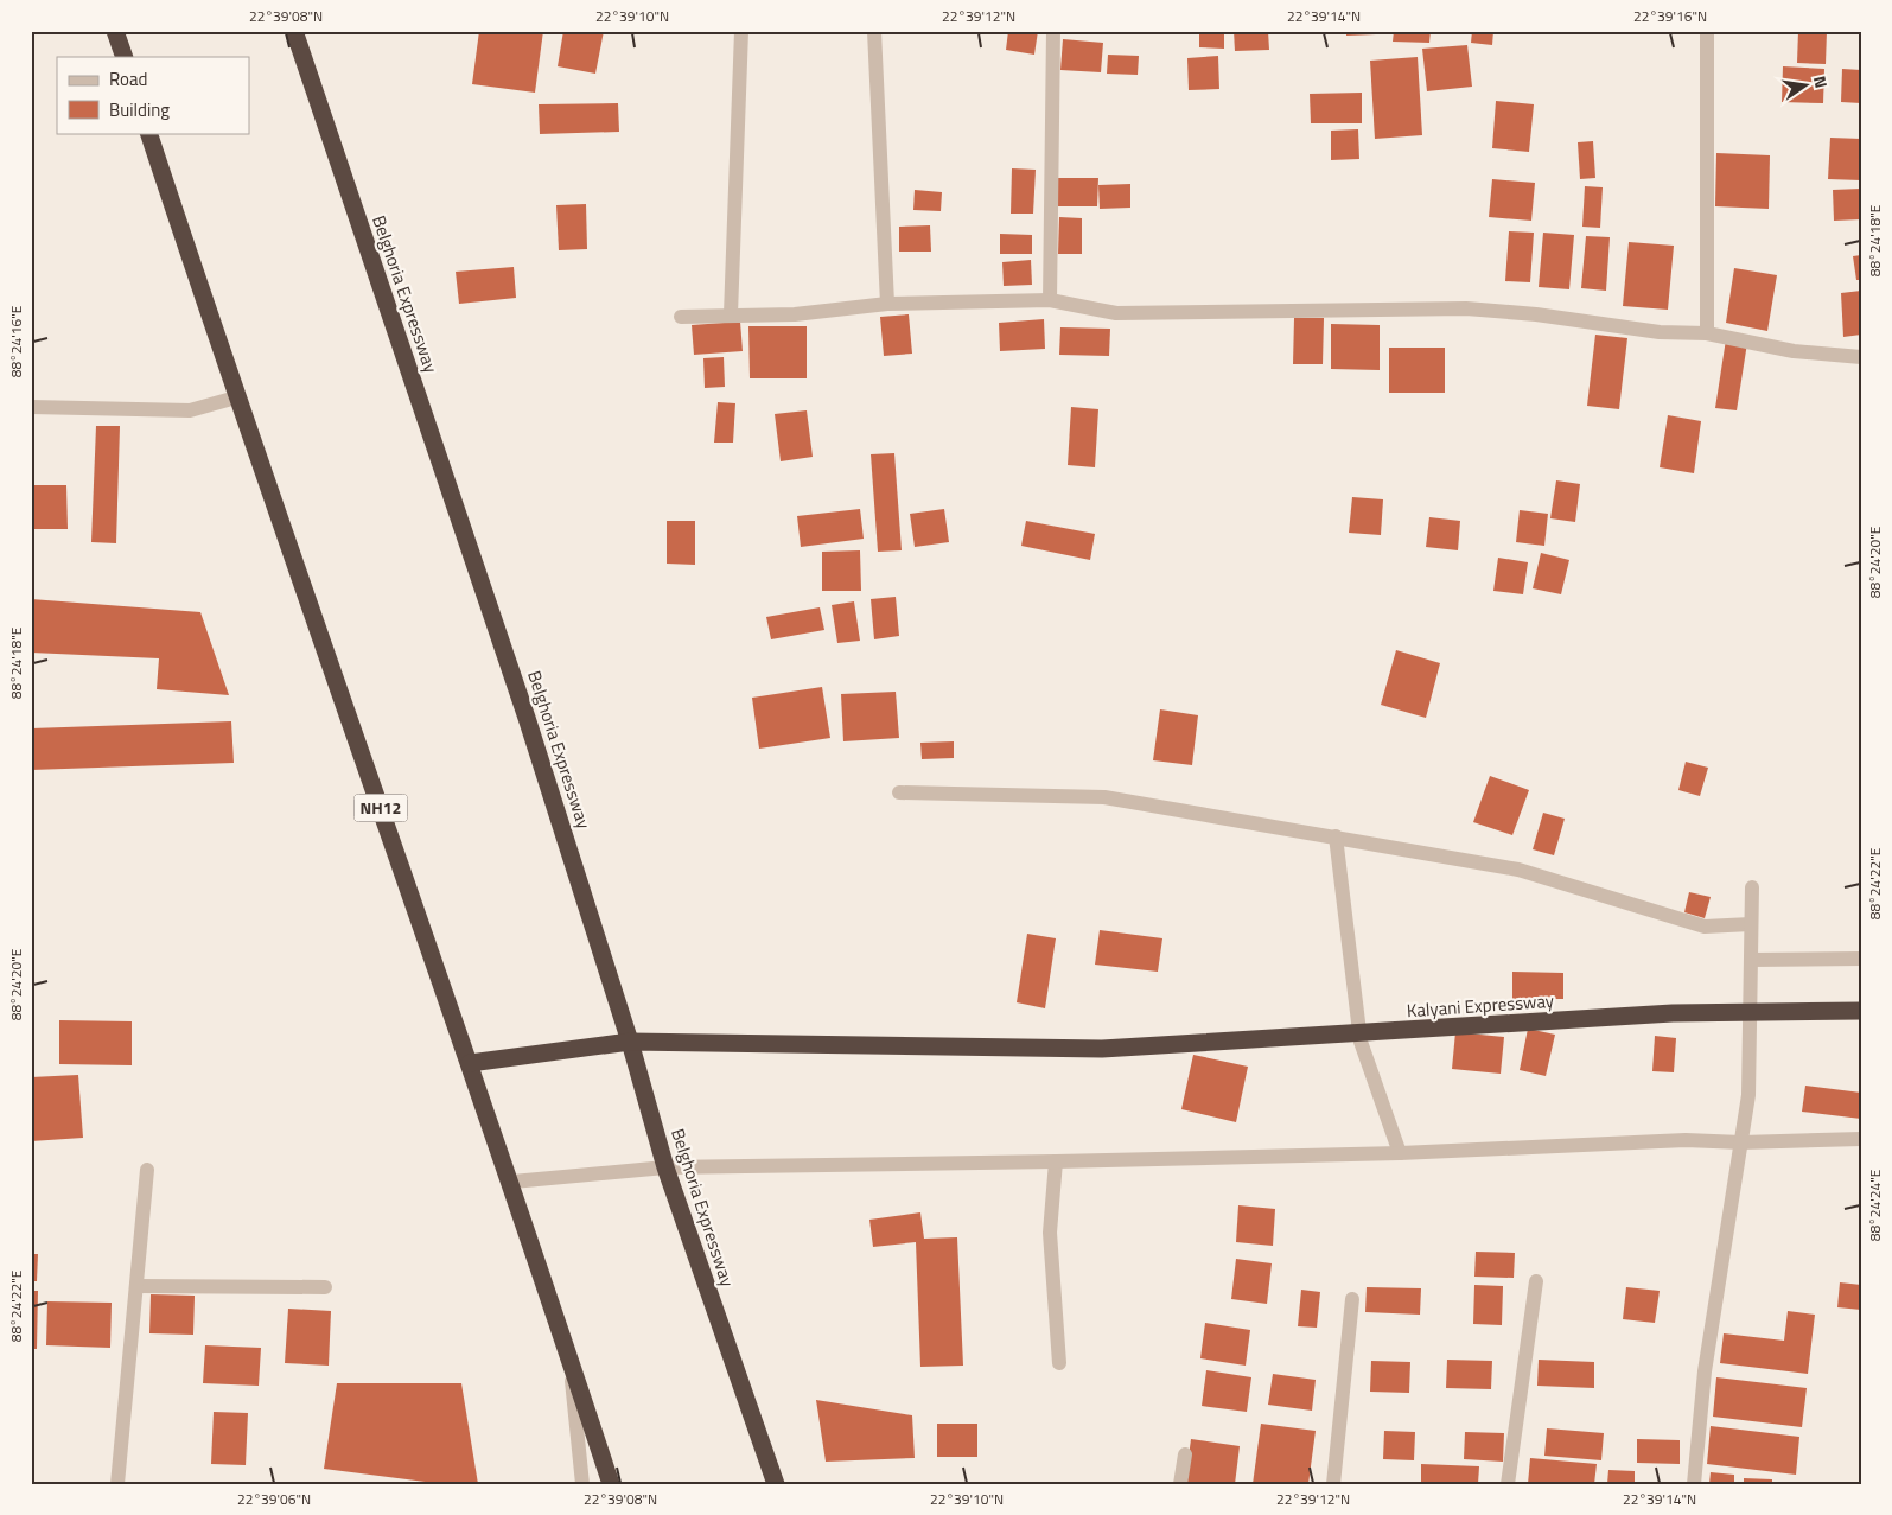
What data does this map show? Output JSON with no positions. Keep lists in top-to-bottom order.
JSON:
{
  "streets": {
    "highway": ["Belghoria Expressway", "NH12", "Kalyani Expressway"]
  },
  "crossings": [
    ["Belghoria Expressway", "Kalyani Expressway"],
    ["NH12", "Kalyani Expressway"]
  ],
  "legend": ["Road", "Building"],
  "north": "right",
  "coordinates": [
    "22°39'08\"N",
    "22°39'10\"N",
    "22°39'12\"N",
    "22°39'14\"N",
    "22°39'16\"N",
    "88°24'18\"E",
    "88°24'16\"E",
    "88°24'20\"E",
    "88°24'22\"E",
    "88°24'24\"E",
    "22°39'06\"N"
  ]
}
